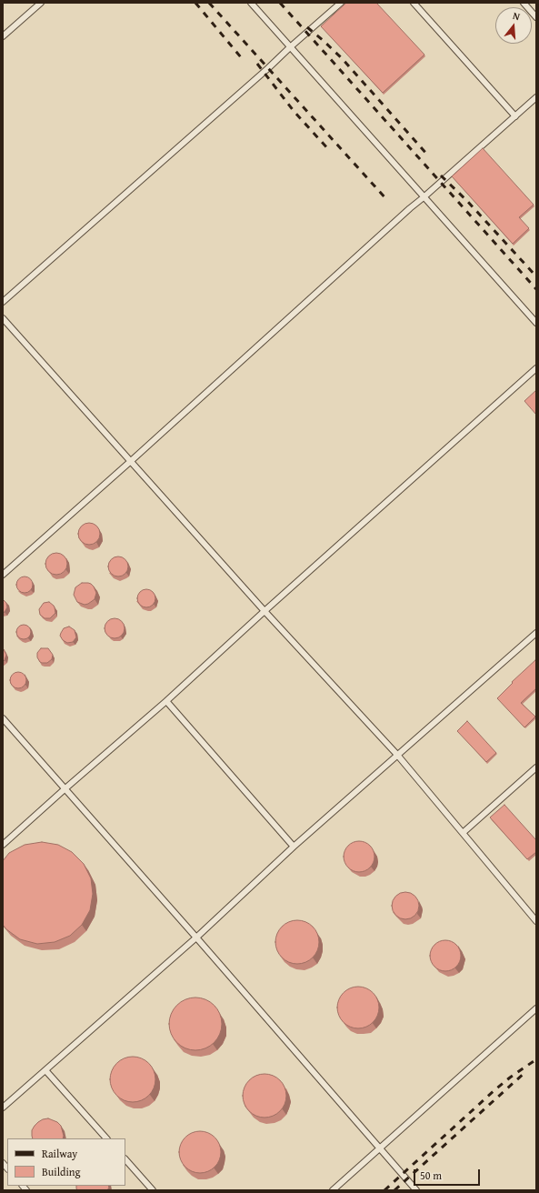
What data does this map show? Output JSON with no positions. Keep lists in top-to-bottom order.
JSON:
{
  "legend": ["Railway", "Building"],
  "scale_bar": "50 m",
  "north": "top"
}
